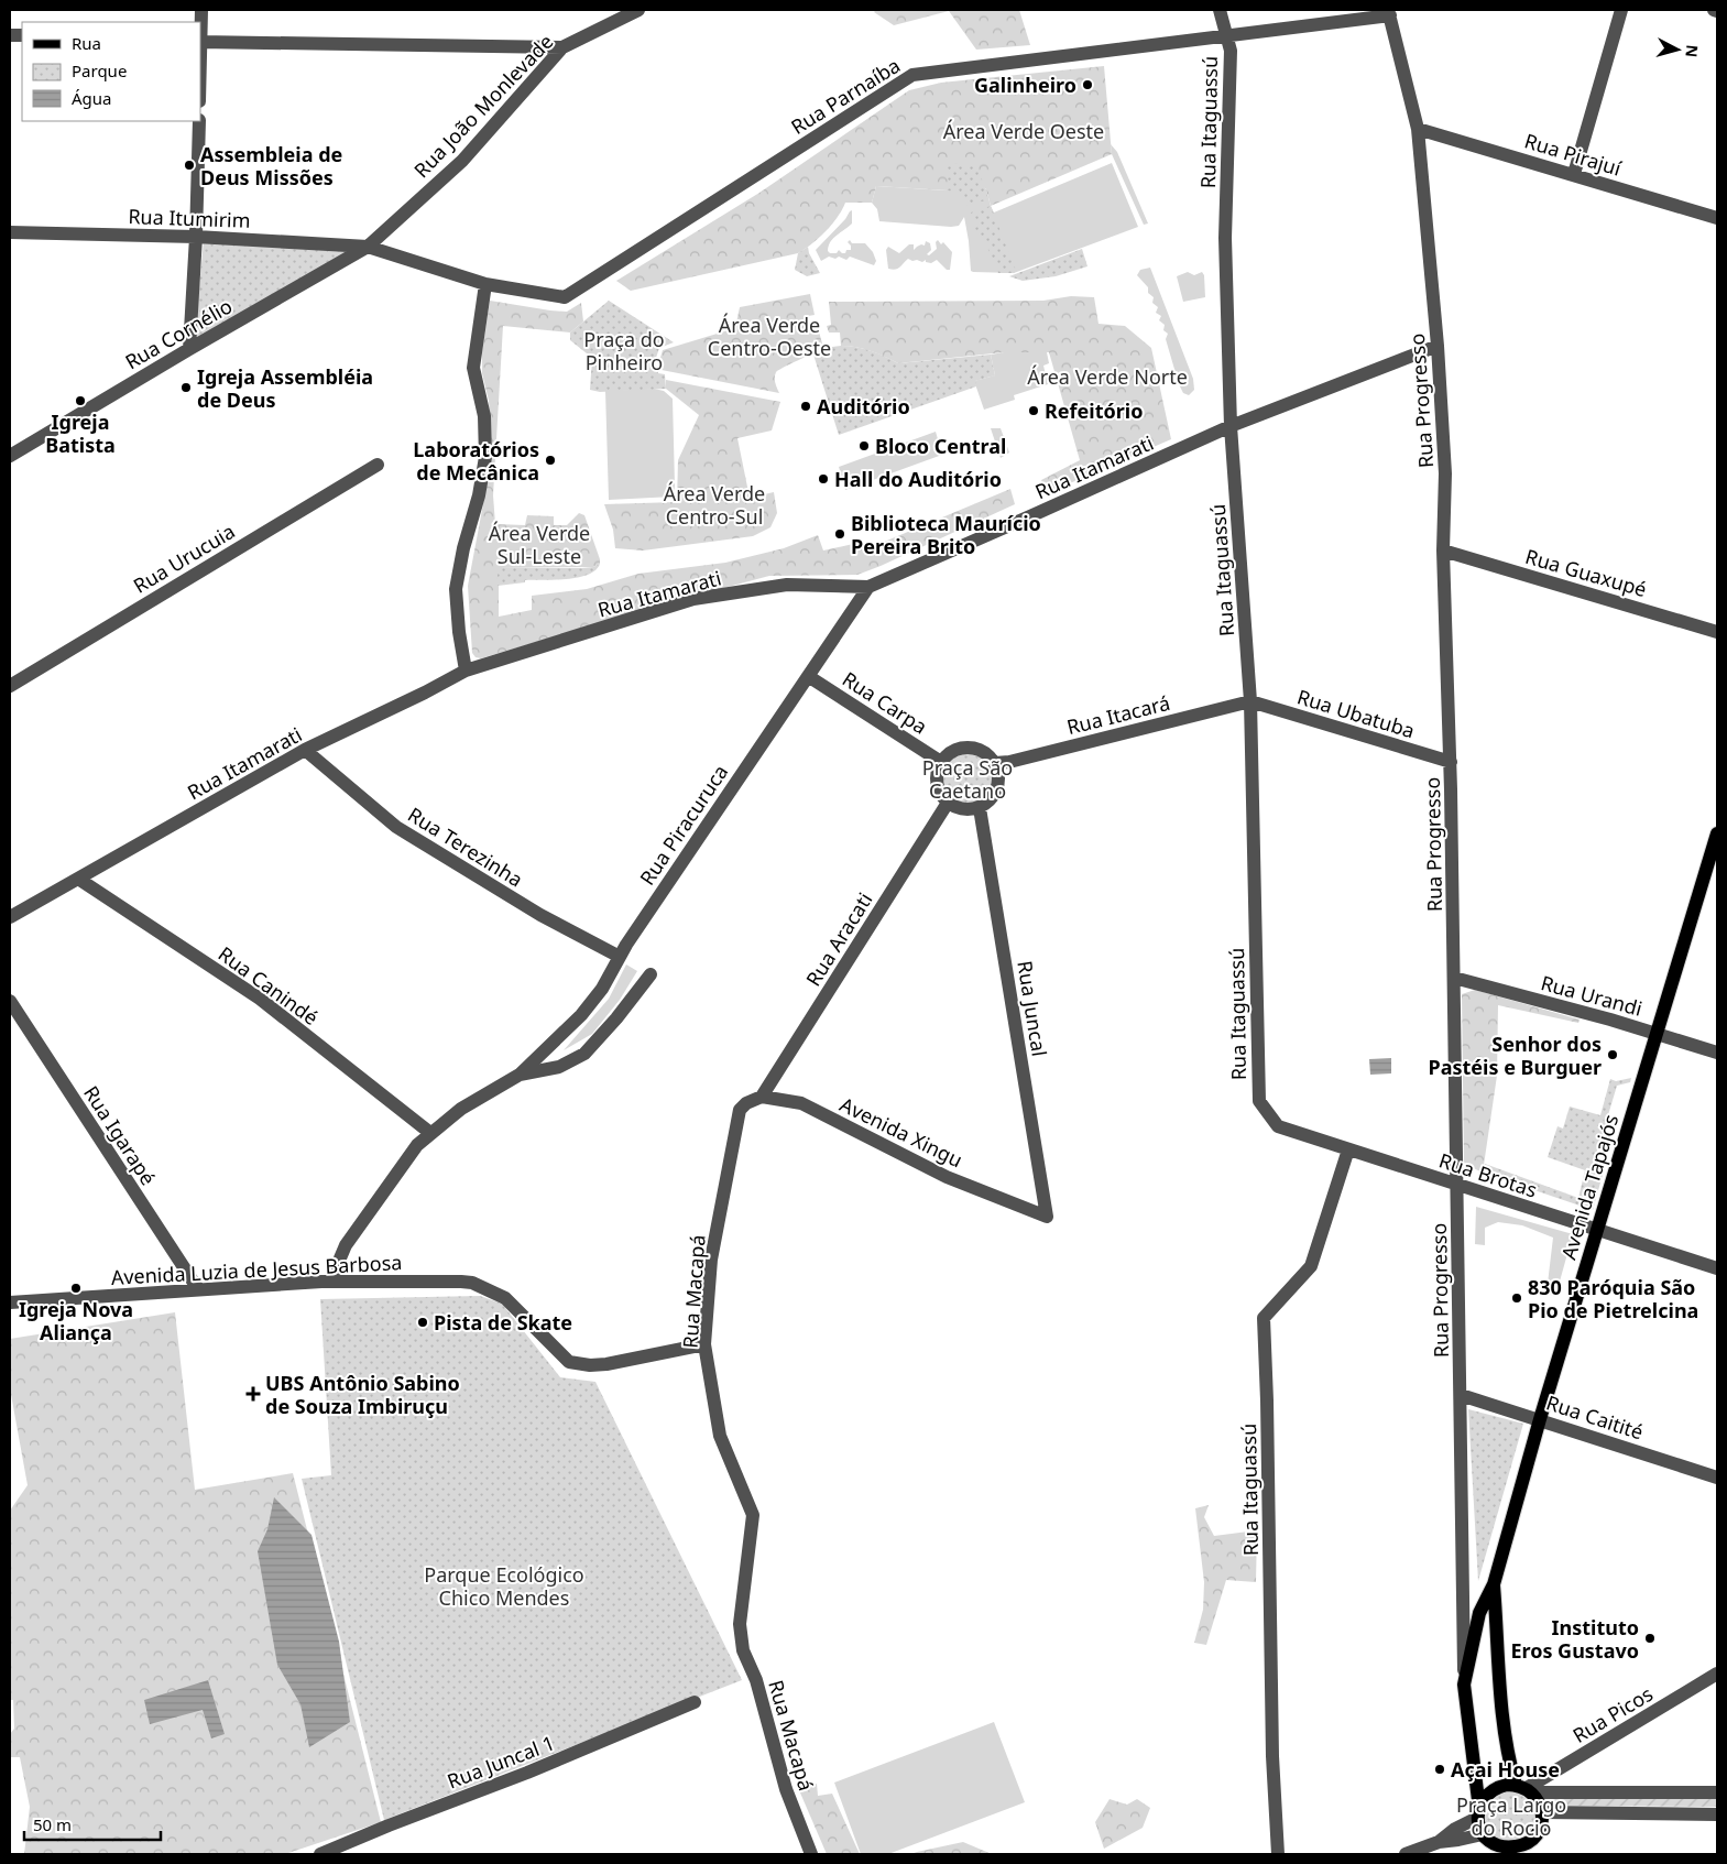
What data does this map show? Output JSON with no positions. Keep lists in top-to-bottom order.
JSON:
{
  "streets": {
    "main road": ["Avenida Tapajós"],
    "street": [
      "Rua Parnaíba",
      "Rua João Monlevade",
      "Rua Itaguassú",
      "Rua Pirajuí",
      "Rua Itumirim",
      "Rua Cornélio",
      "Rua Progresso",
      "Rua Itamarati",
      "Rua Urucuia",
      "Rua Guaxupé",
      "Rua Carpa",
      "Rua Ubatuba",
      "Rua Itacará",
      "Rua Piracuruca",
      "Rua Terezinha",
      "Rua Aracati",
      "Rua Canindé",
      "Rua Urandi",
      "Rua Juncal",
      "Avenida Xingu",
      "Rua Igarapé",
      "Rua Brotas",
      "Avenida Luzia de Jesus Barbosa",
      "Rua Macapá",
      "Rua Caitité",
      "Rua Picos",
      "Rua Juncal 1"
    ]
  },
  "crossings": [
    ["Rua Parnaíba", "Rua João Monlevade"],
    ["Rua Parnaíba", "Rua Itaguassú"],
    ["Rua Parnaíba", "Rua Itumirim"],
    ["Rua Parnaíba", "Rua Cornélio"],
    ["Rua Parnaíba", "Rua Progresso"],
    ["Rua João Monlevade", "Rua Itumirim"],
    ["Rua João Monlevade", "Rua Cornélio"],
    ["Rua Itaguassú", "Rua Itamarati"],
    ["Rua Itaguassú", "Rua Ubatuba"],
    ["Rua Itaguassú", "Rua Itacará"],
    ["Rua Itaguassú", "Rua Brotas"],
    ["Rua Pirajuí", "Rua Progresso"],
    ["Rua Itumirim", "Rua Cornélio"],
    ["Rua Progresso", "Rua Itamarati"],
    ["Rua Progresso", "Rua Guaxupé"],
    ["Rua Progresso", "Rua Ubatuba"],
    ["Rua Progresso", "Rua Urandi"],
    ["Rua Progresso", "Rua Brotas"],
    ["Rua Progresso", "Rua Caitité"],
    ["Rua Itamarati", "Rua Piracuruca"],
    ["Rua Itamarati", "Rua Terezinha"],
    ["Rua Itamarati", "Rua Canindé"],
    ["Rua Carpa", "Rua Itacará"],
    ["Rua Carpa", "Rua Piracuruca"],
    ["Rua Carpa", "Rua Aracati"],
    ["Rua Carpa", "Rua Juncal"],
    ["Rua Ubatuba", "Rua Itacará"],
    ["Rua Itacará", "Rua Aracati"],
    ["Rua Itacará", "Rua Juncal"],
    ["Rua Piracuruca", "Rua Terezinha"],
    ["Rua Aracati", "Rua Juncal"],
    ["Rua Aracati", "Avenida Xingu"],
    ["Rua Aracati", "Rua Macapá"],
    ["Rua Urandi", "Avenida Tapajós"],
    ["Rua Juncal", "Avenida Xingu"],
    ["Avenida Xingu", "Rua Macapá"],
    ["Rua Igarapé", "Avenida Luzia de Jesus Barbosa"],
    ["Rua Brotas", "Avenida Tapajós"],
    ["Avenida Tapajós", "Rua Caitité"],
    ["Avenida Luzia de Jesus Barbosa", "Rua Macapá"]
  ],
  "parks": [
    "Área Verde Oeste",
    "Área Verde Centro-Oeste",
    "Praça do Pinheiro",
    "Área Verde Norte",
    "Área Verde Centro-Sul",
    "Área Verde Sul-Leste",
    "Praça São Caetano",
    "Parque Ecológico Chico Mendes",
    "Praça Largo do Rocio"
  ],
  "places": {
    "other": [
      "Galinheiro",
      "Assembleia de Deus Missões",
      "Igreja Assembléia de Deus",
      "Igreja Batista",
      "Auditório",
      "Refeitório",
      "Bloco Central",
      "Laboratórios de Mecânica",
      "Hall do Auditório",
      "Biblioteca Maurício Pereira Brito",
      "Senhor dos Pastéis e Burguer",
      "Igreja Nova Aliança",
      "830 Paróquia São Pio de Pietrelcina",
      "Pista de Skate",
      "Instituto Eros Gustavo",
      "Açai House"
    ],
    "health": ["UBS Antônio Sabino de Souza Imbiruçu"]
  },
  "legend": ["Rua", "Parque", "Água"],
  "scale_bar": "50 m",
  "north": "right"
}
